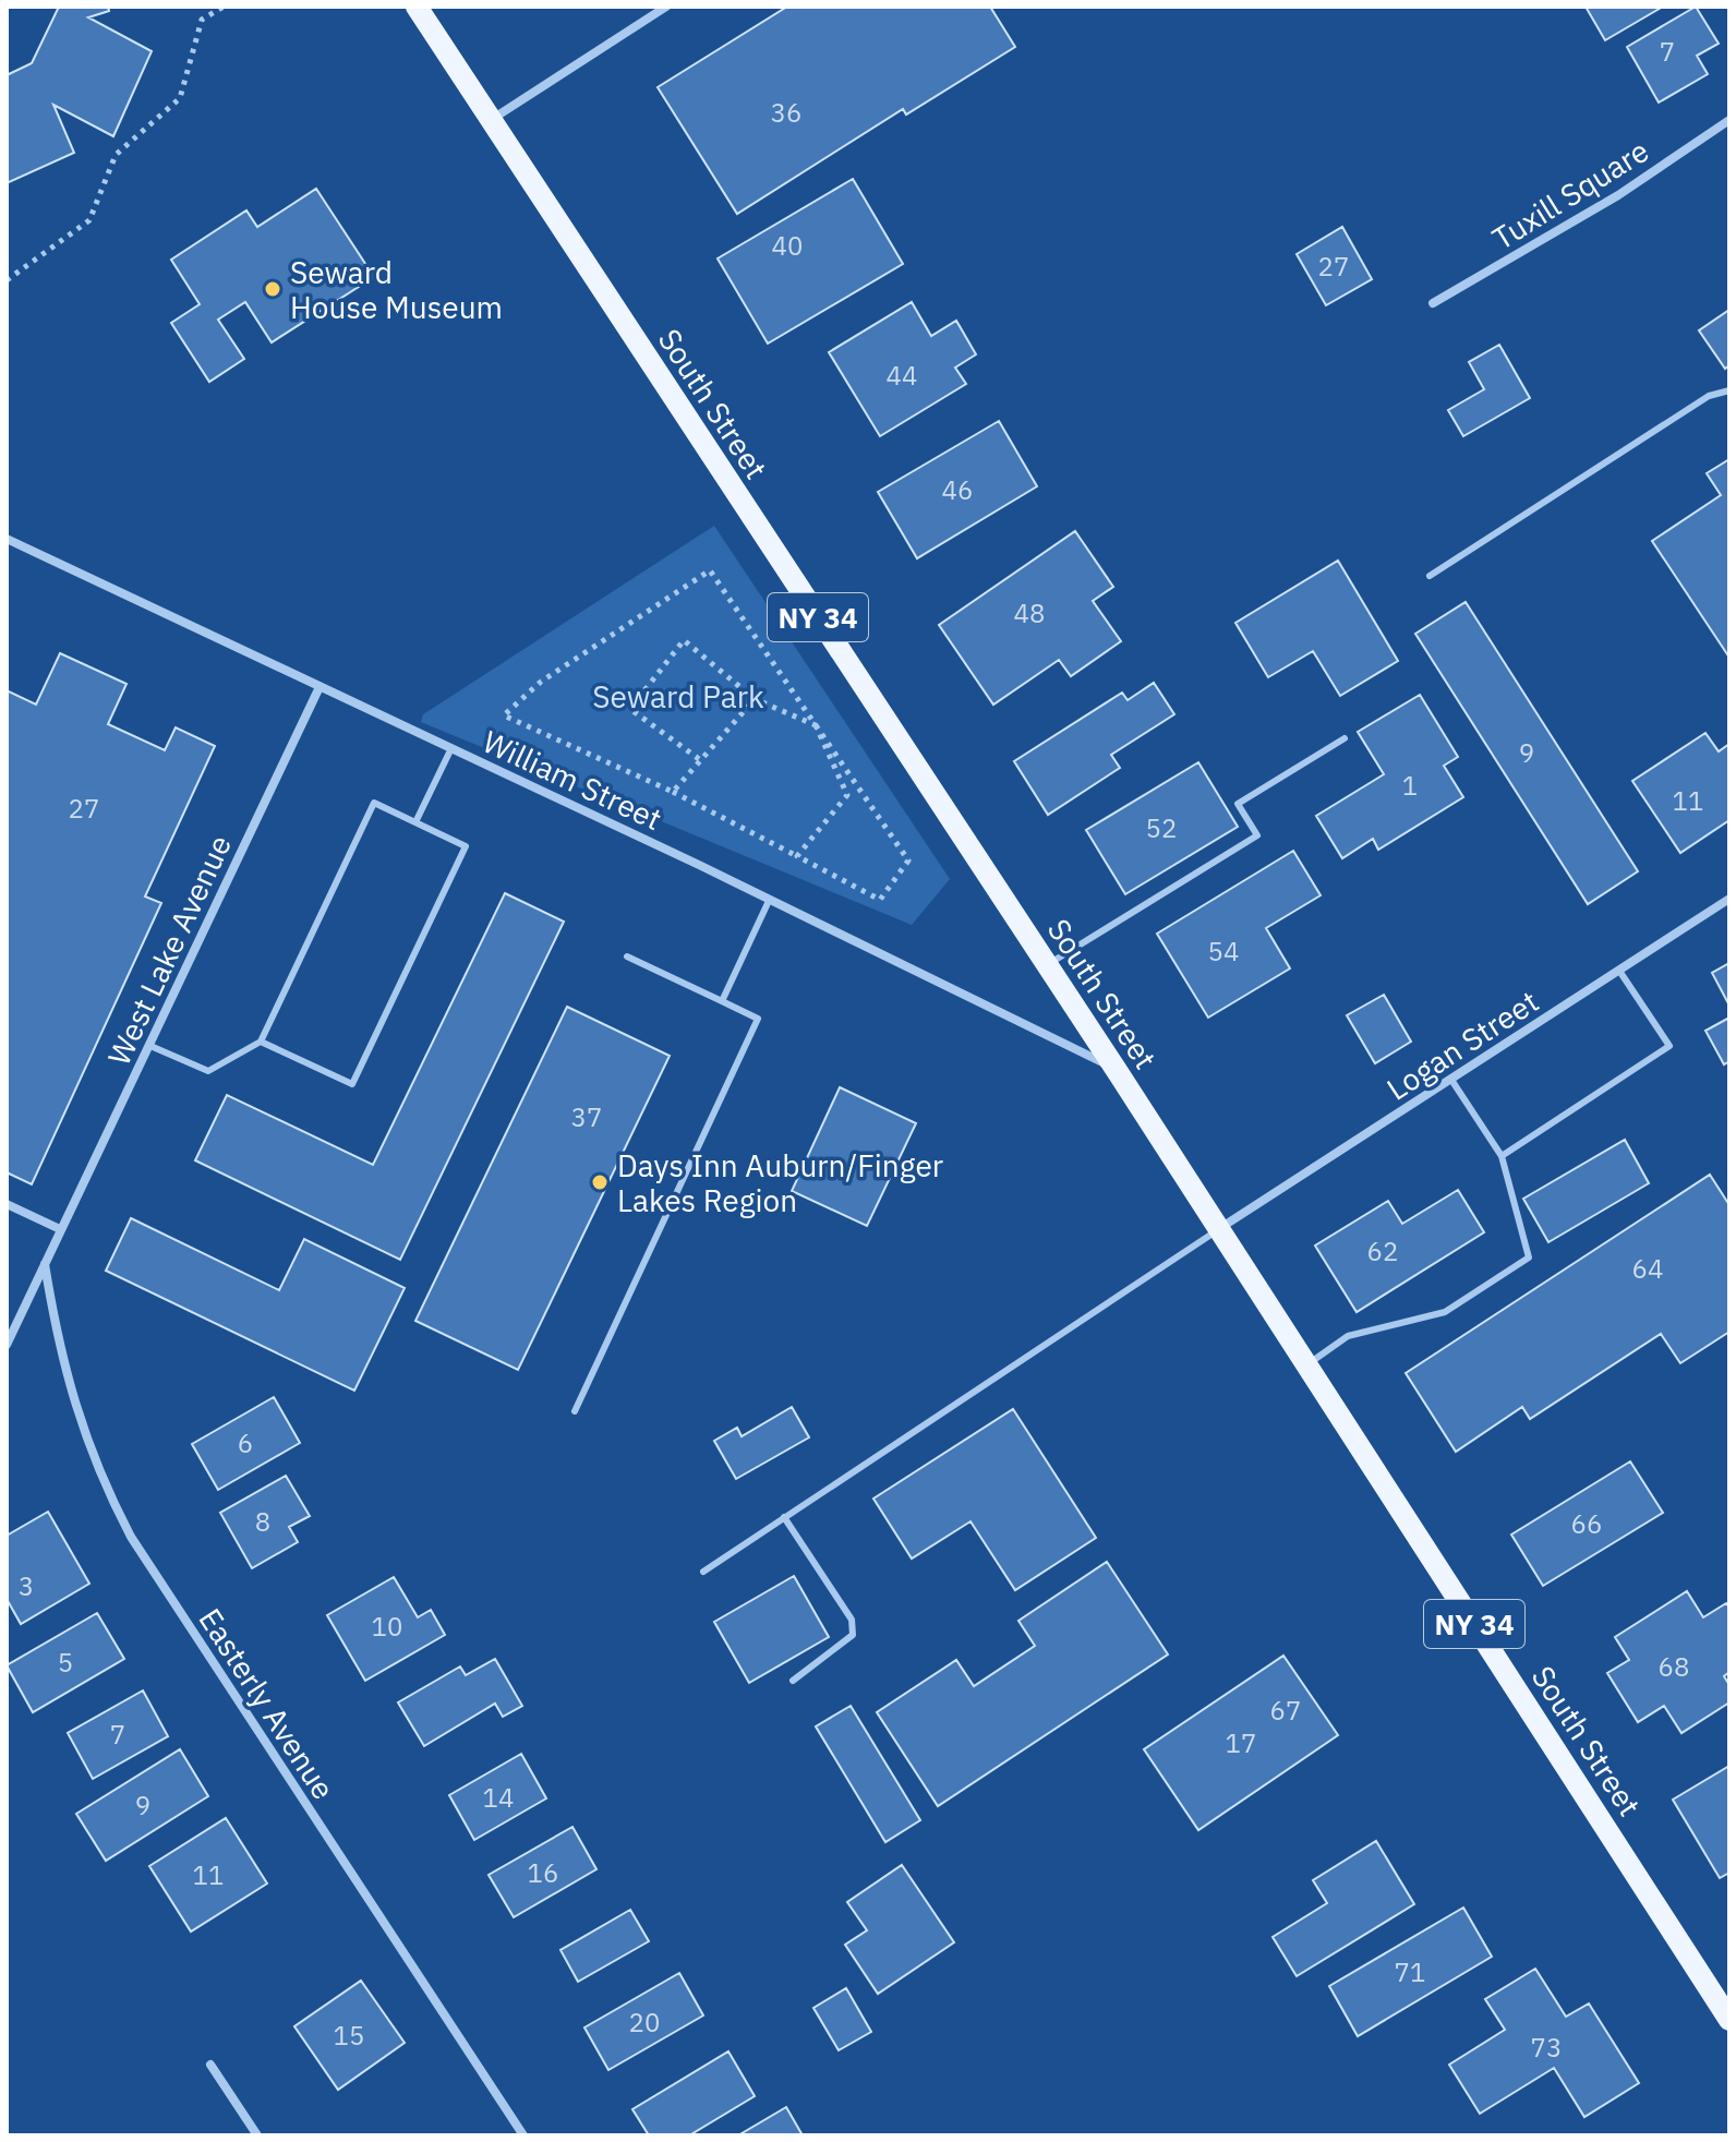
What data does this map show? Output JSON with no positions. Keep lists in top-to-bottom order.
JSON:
{
  "streets": {
    "main road": ["South Street", "NY 34"],
    "street": [
      "Tuxill Square",
      "William Street",
      "West Lake Avenue",
      "Logan Street",
      "Easterly Avenue"
    ]
  },
  "crossings": [
    ["South Street", "William Street"],
    ["South Street", "Logan Street"],
    ["William Street", "West Lake Avenue"],
    ["West Lake Avenue", "Easterly Avenue"]
  ],
  "parks": ["Seward Park"],
  "places": ["Seward House Museum", "Days Inn Auburn/Finger Lakes Region"],
  "house_numbers": [
    "7",
    "36",
    "40",
    "27",
    "44",
    "46",
    "48",
    "9",
    "1",
    "11",
    "27",
    "52",
    "54",
    "37",
    "62",
    "64",
    "6",
    "8",
    "66",
    "3",
    "10",
    "5",
    "68",
    "67",
    "7",
    "17",
    "14",
    "9",
    "16",
    "11",
    "71",
    "20",
    "15",
    "73"
  ]
}
